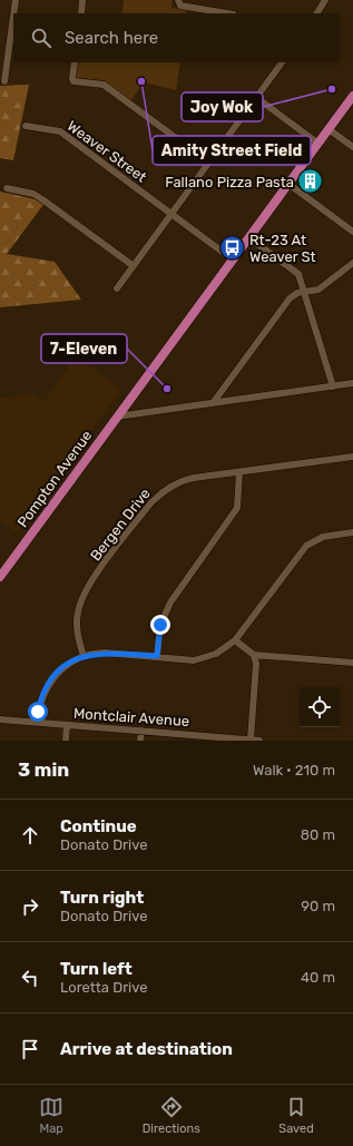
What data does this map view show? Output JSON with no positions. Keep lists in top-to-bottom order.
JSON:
{
  "streets": {
    "main road": ["Pompton Avenue"],
    "street": ["Weaver Street", "Bergen Drive", "Montclair Avenue"]
  },
  "crossings": [
    ["Weaver Street", "Pompton Avenue"]
  ],
  "places": {
    "other": ["Amity Street Field", "Joy Wok", "7-Eleven"],
    "building": ["Fallano Pizza Pasta"],
    "bus stop": ["Rt-23 At Weaver St"]
  },
  "page": {
    "search": "Search here",
    "heading": ["3 min", "Walk · 210 m"],
    "list": [
      ["Continue", "Donato Drive", "80 m"],
      ["Turn right", "Donato Drive", "90 m"],
      ["Turn left", "Loretta Drive", "40 m"],
      "Arrive at destination"
    ],
    "nav": ["Map", "Directions", "Saved"]
  }
}
